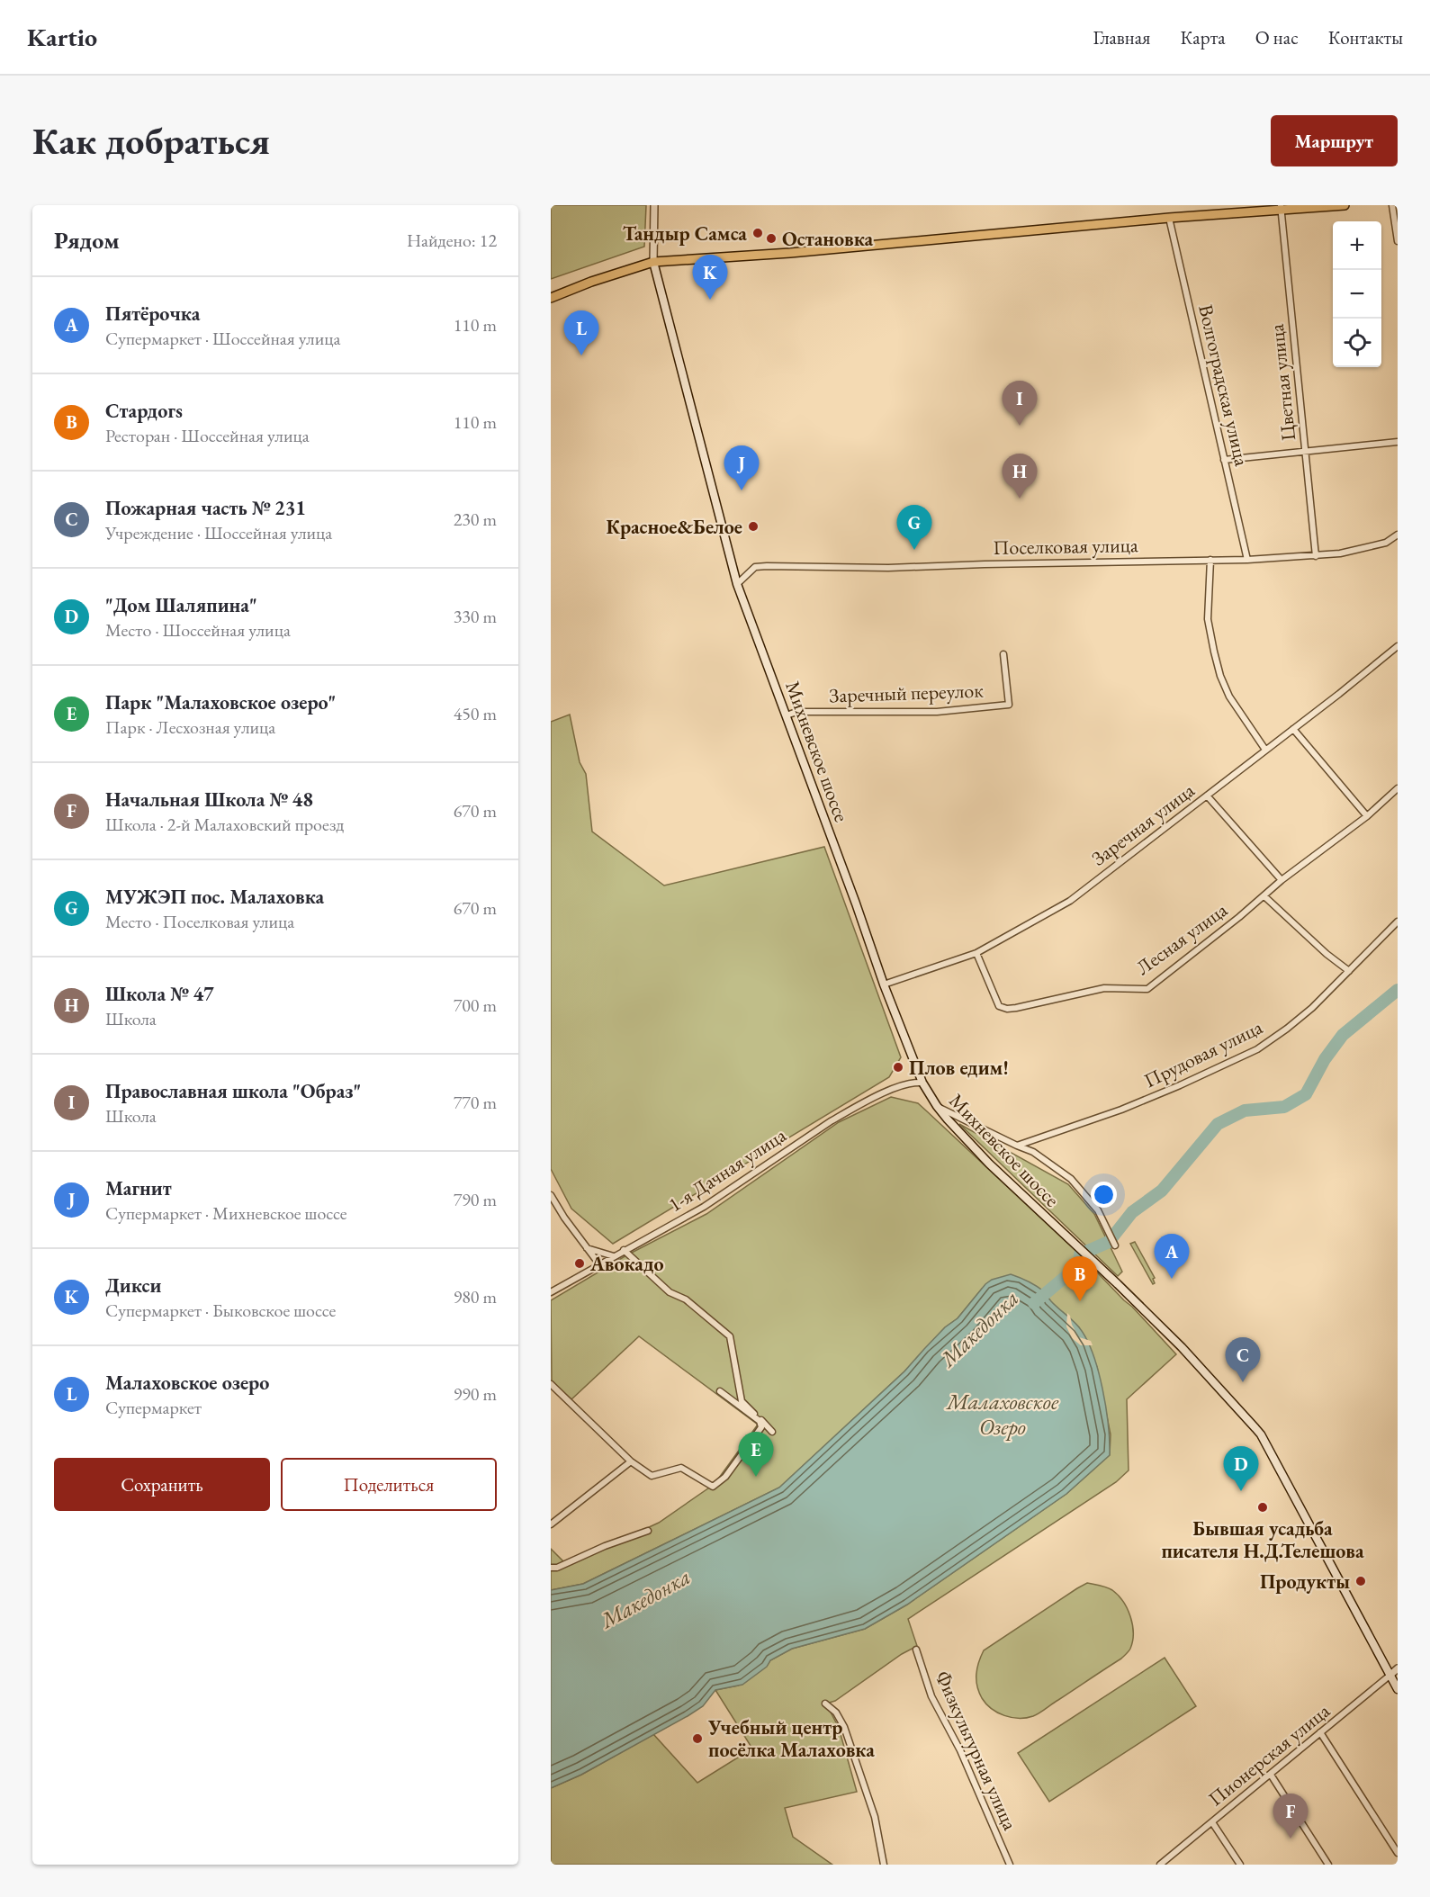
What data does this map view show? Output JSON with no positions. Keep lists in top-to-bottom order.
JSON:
{
  "streets": {
    "main road": ["Михневское шоссе"],
    "street": [
      "Цветная улица",
      "Волгоградская улица",
      "Поселковая улица",
      "Заречный переулок",
      "Заречная улица",
      "Лесная улица",
      "Прудовая улица",
      "1-я Дачная улица",
      "Физкультурная улица",
      "Пионерская улица"
    ]
  },
  "crossings": [
    ["Цветная улица", "Поселковая улица"],
    ["Волгоградская улица", "Поселковая улица"],
    ["Поселковая улица", "Михневское шоссе"],
    ["Заречный переулок", "Михневское шоссе"],
    ["Михневское шоссе", "Заречная улица"],
    ["Михневское шоссе", "1-я Дачная улица"],
    ["Михневское шоссе", "Пионерская улица"],
    ["Заречная улица", "Лесная улица"]
  ],
  "water": ["Македонка", "Малаховское Озеро"],
  "places": [
    "Тандыр Самса",
    "Остановка",
    "Красное&Белое",
    "Плов едим!",
    "Авокадо",
    "Бывшая усадьба писателя Н.Д.Телешова",
    "Продукты",
    "Учебный центр посёлка Малаховка"
  ],
  "page": {
    "header": "Kartio",
    "nav": [
      "Главная",
      "Карта",
      "О нас",
      "Контакты"
    ],
    "buttons": [
      "Маршрут",
      ["Сохранить", "Поделиться"]
    ],
    "title": "Как добраться",
    "heading": ["Рядом", "Найдено: 12"],
    "map_buttons": ["+", "−"],
    "pins": [
      "K",
      "L",
      "I",
      "J",
      "H",
      "G",
      "A",
      "B",
      "C",
      "E",
      "D",
      "F"
    ],
    "list": [
      {
        "mark": "A",
        "name": "Пятёрочка",
        "note": "Супермаркет · Шоссейная улица",
        "value": "110 m"
      },
      {
        "mark": "B",
        "name": "Стардогs",
        "note": "Ресторан · Шоссейная улица",
        "value": "110 m"
      },
      {
        "mark": "C",
        "name": "Пожарная часть № 231",
        "note": "Учреждение · Шоссейная улица",
        "value": "230 m"
      },
      {
        "mark": "D",
        "name": "\"Дом Шаляпина\"",
        "note": "Место · Шоссейная улица",
        "value": "330 m"
      },
      {
        "mark": "E",
        "name": "Парк \"Малаховское озеро\"",
        "note": "Парк · Лесхозная улица",
        "value": "450 m"
      },
      {
        "mark": "F",
        "name": "Начальная Школа № 48",
        "note": "Школа · 2-й Малаховский проезд",
        "value": "670 m"
      },
      {
        "mark": "G",
        "name": "МУЖЭП пос. Малаховка",
        "note": "Место · Поселковая улица",
        "value": "670 m"
      },
      {
        "mark": "H",
        "name": "Школа № 47",
        "note": "Школа",
        "value": "700 m"
      },
      {
        "mark": "I",
        "name": "Православная школа \"Образ\"",
        "note": "Школа",
        "value": "770 m"
      },
      {
        "mark": "J",
        "name": "Магнит",
        "note": "Супермаркет · Михневское шоссе",
        "value": "790 m"
      },
      {
        "mark": "K",
        "name": "Дикси",
        "note": "Супермаркет · Быковское шоссе",
        "value": "980 m"
      },
      {
        "mark": "L",
        "name": "Малаховское озеро",
        "note": "Супермаркет",
        "value": "990 m"
      }
    ]
  }
}
